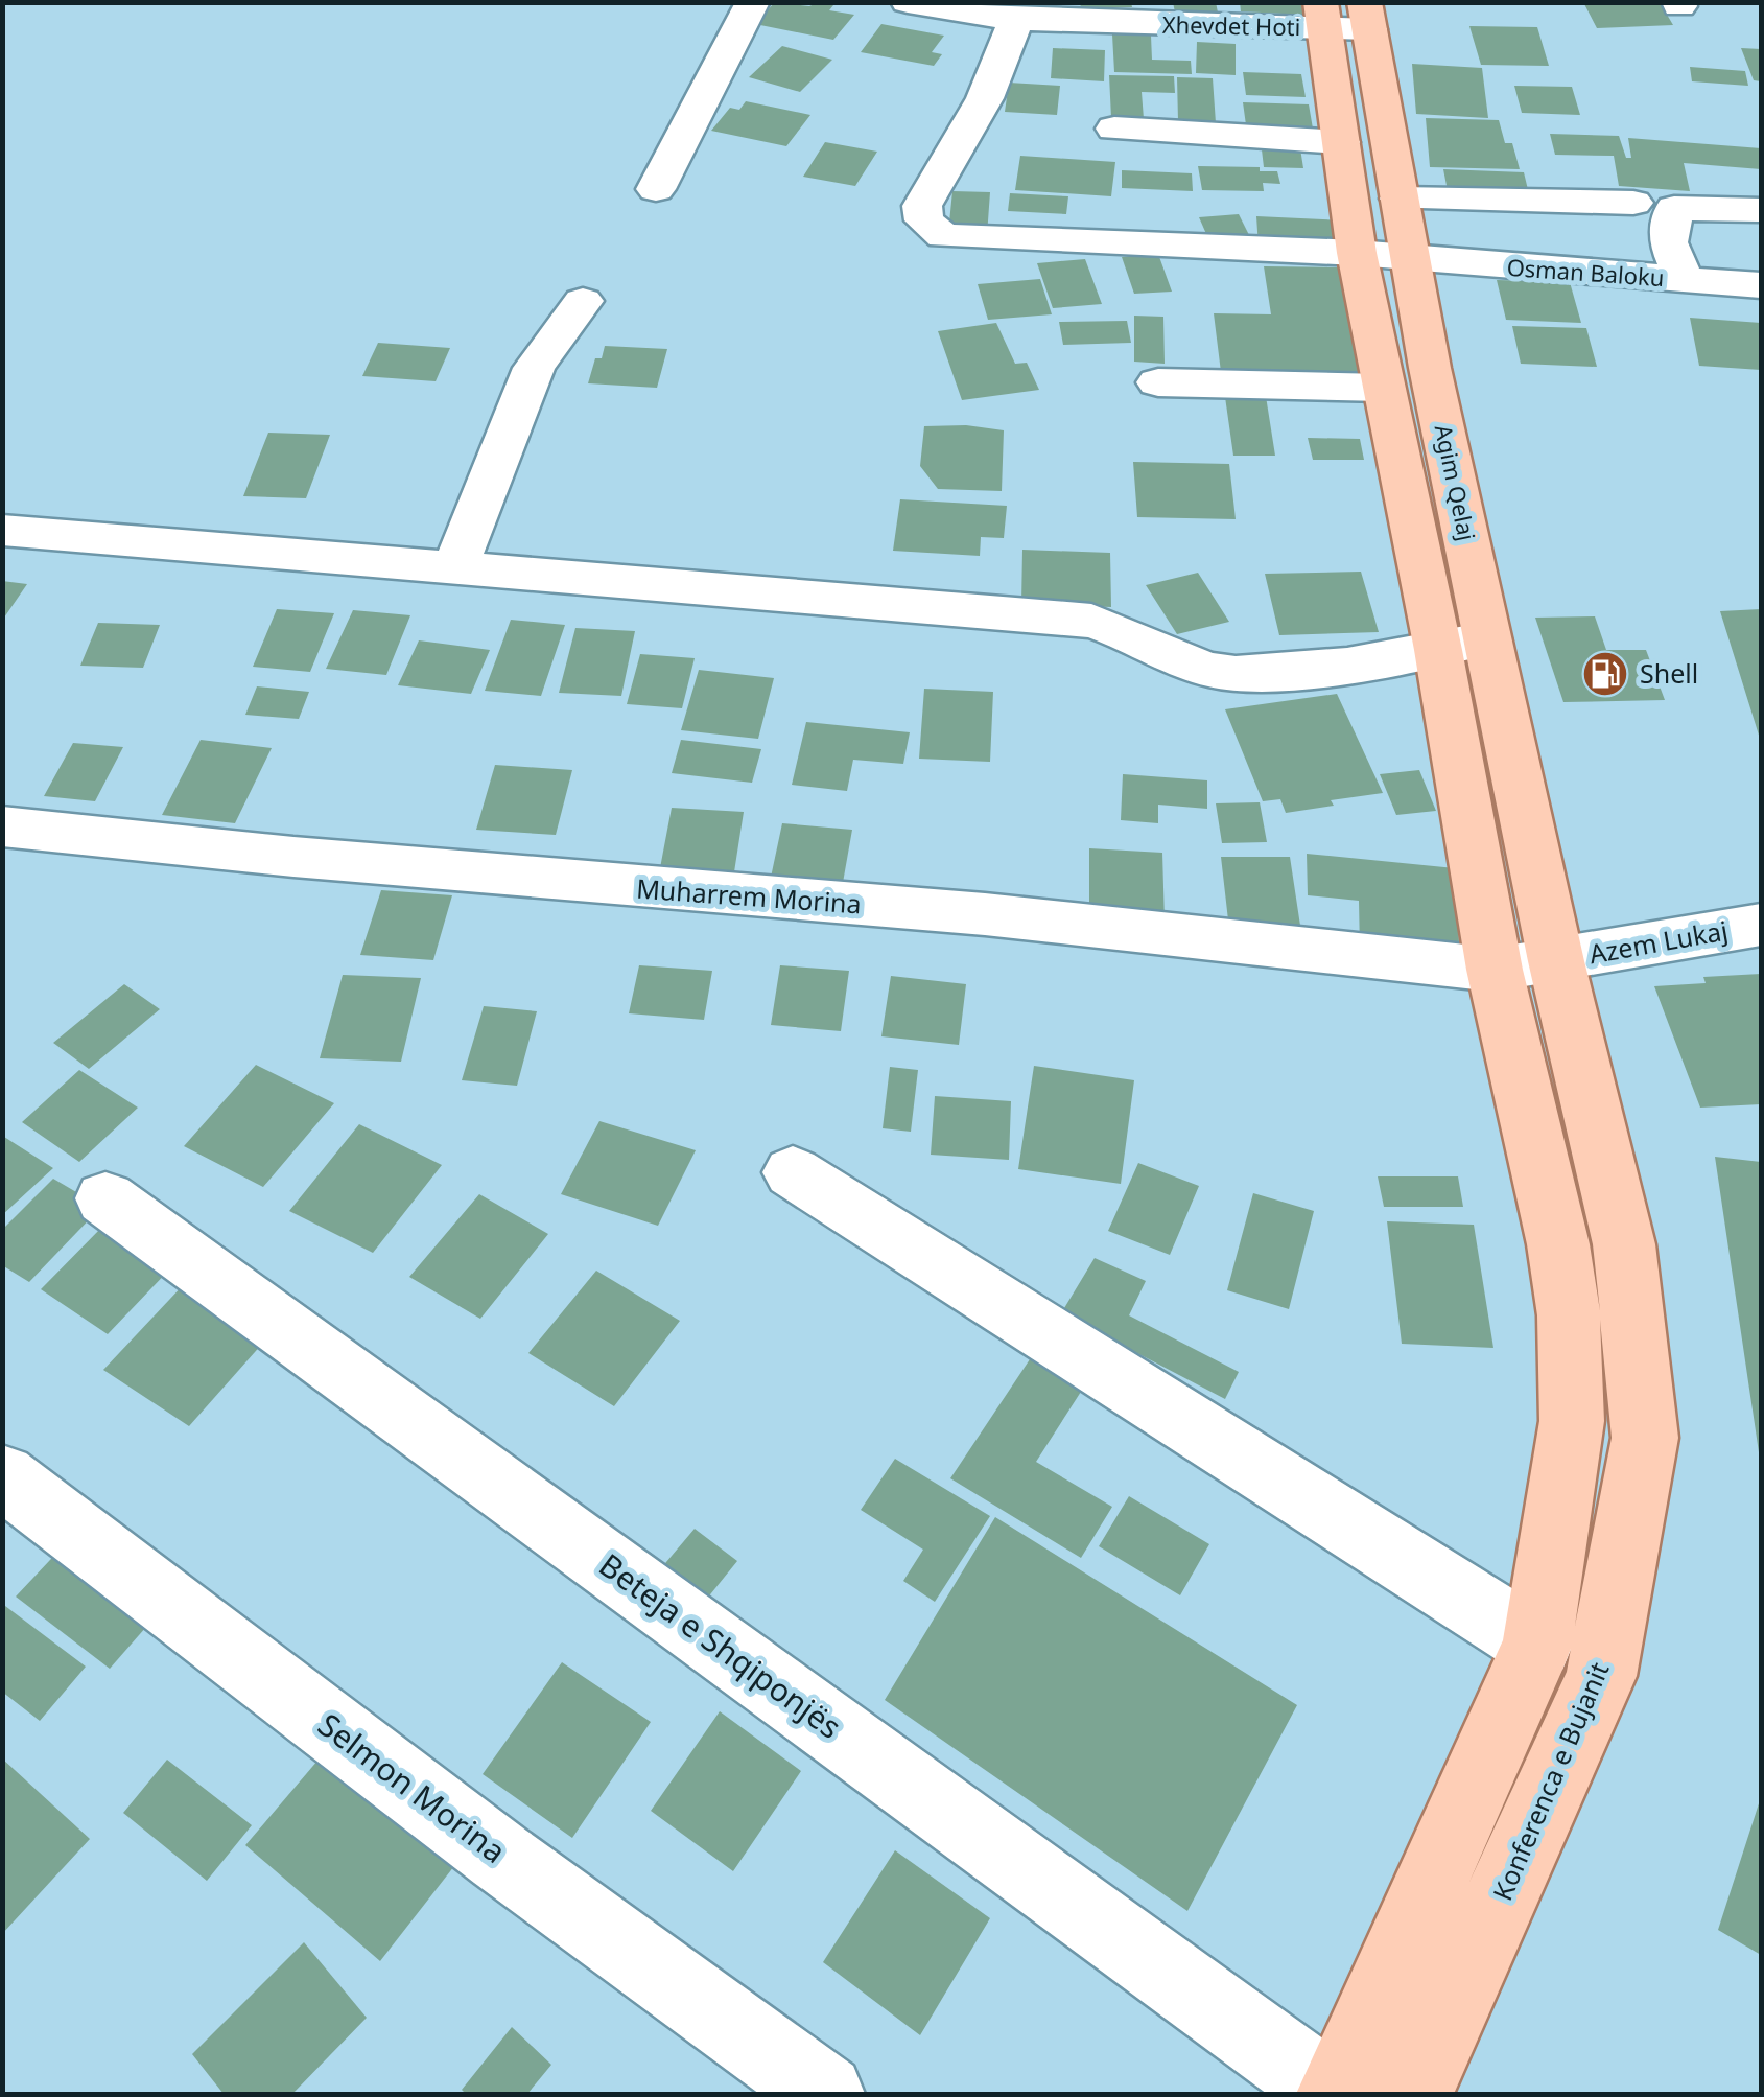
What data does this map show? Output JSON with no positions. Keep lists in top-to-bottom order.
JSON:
{
  "streets": {
    "main road": ["Agim Qelaj", "Konferenca e Bujanit"],
    "street": [
      "Xhevdet Hoti",
      "Osman Baloku",
      "Muharrem Morina",
      "Azem Lukaj",
      "Beteja e Shqiponjës",
      "Selmon Morina"
    ]
  },
  "crossings": [
    ["Xhevdet Hoti", "Osman Baloku"],
    ["Xhevdet Hoti", "Agim Qelaj"],
    ["Osman Baloku", "Agim Qelaj"],
    ["Agim Qelaj", "Muharrem Morina"],
    ["Agim Qelaj", "Azem Lukaj"],
    ["Agim Qelaj", "Konferenca e Bujanit"],
    ["Muharrem Morina", "Azem Lukaj"],
    ["Muharrem Morina", "Konferenca e Bujanit"],
    ["Azem Lukaj", "Konferenca e Bujanit"]
  ],
  "places": {
    "fuel station": ["Shell"]
  }
}
